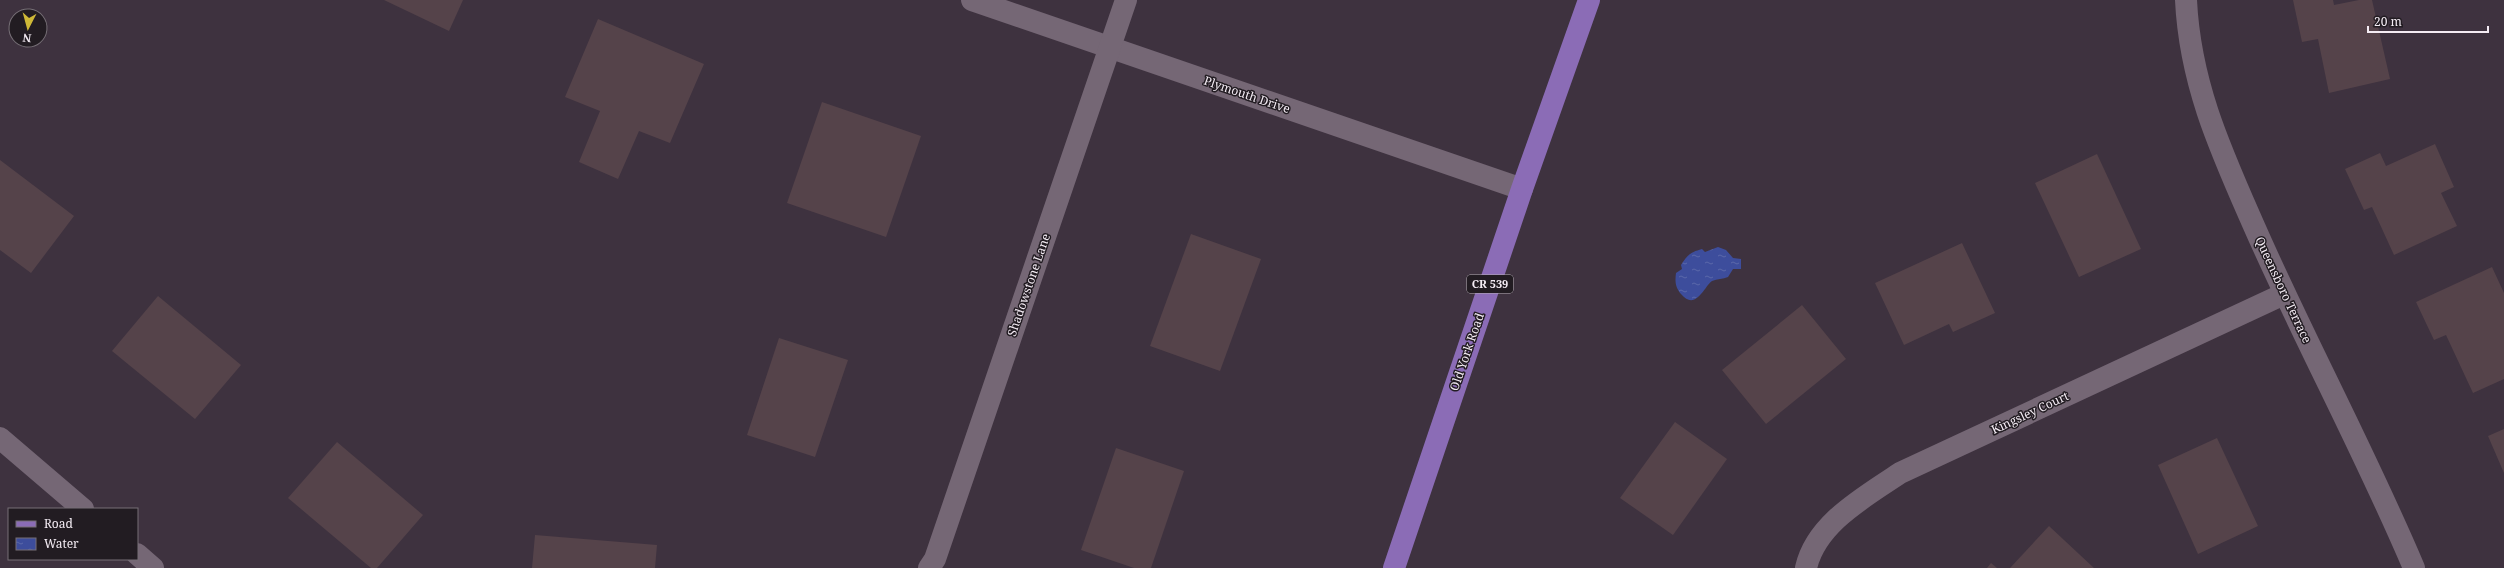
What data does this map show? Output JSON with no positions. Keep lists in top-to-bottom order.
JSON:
{
  "streets": {
    "main road": ["CR 539", "Old York Road"],
    "street": [
      "Plymouth Drive",
      "Shadowstone Lane",
      "Queensboro Terrace",
      "Kingsley Court"
    ]
  },
  "crossings": [
    ["Plymouth Drive", "Shadowstone Lane"],
    ["Plymouth Drive", "Old York Road"],
    ["Queensboro Terrace", "Kingsley Court"]
  ],
  "legend": ["Road", "Water"],
  "scale_bar": "20 m",
  "north": "bottom"
}
